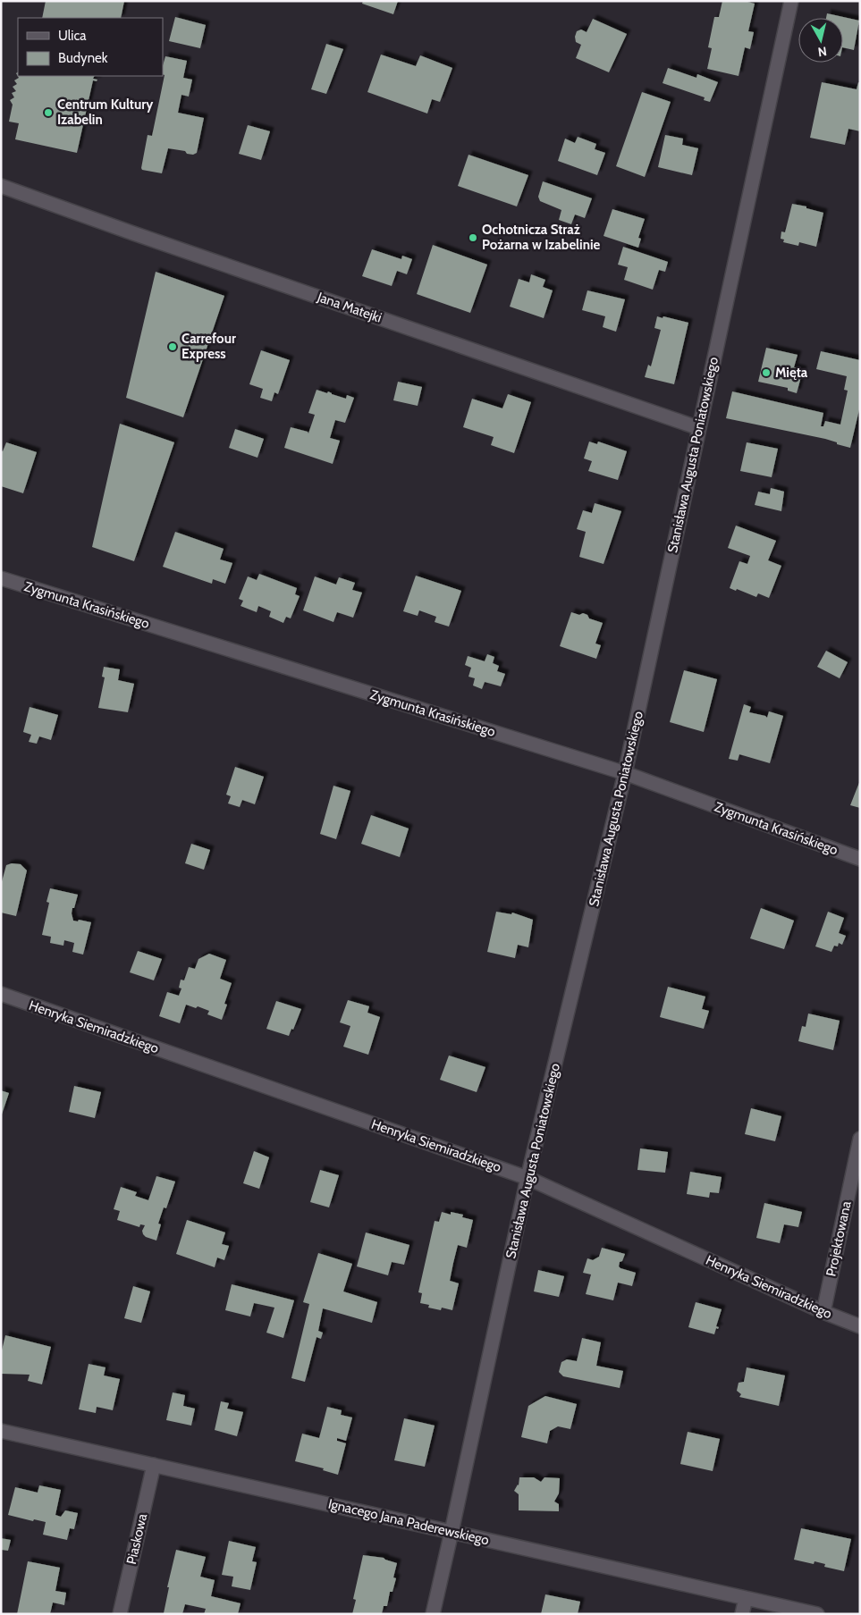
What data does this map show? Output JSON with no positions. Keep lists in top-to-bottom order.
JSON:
{
  "streets": {
    "street": [
      "Jana Matejki",
      "Stanisława Augusta Poniatowskiego",
      "Zygmunta Krasińskiego",
      "Henryka Siemiradzkiego",
      "Projektowana",
      "Ignacego Jana Paderewskiego",
      "Piaskowa"
    ]
  },
  "crossings": [
    ["Jana Matejki", "Stanisława Augusta Poniatowskiego"],
    ["Stanisława Augusta Poniatowskiego", "Zygmunta Krasińskiego"],
    ["Stanisława Augusta Poniatowskiego", "Henryka Siemiradzkiego"],
    ["Stanisława Augusta Poniatowskiego", "Ignacego Jana Paderewskiego"],
    ["Henryka Siemiradzkiego", "Projektowana"],
    ["Ignacego Jana Paderewskiego", "Piaskowa"]
  ],
  "places": [
    "Centrum Kultury Izabelin",
    "Ochotnicza Straż Pożarna w Izabelinie",
    "Carrefour Express",
    "Mięta"
  ],
  "legend": ["Ulica", "Budynek"],
  "north": "bottom"
}
